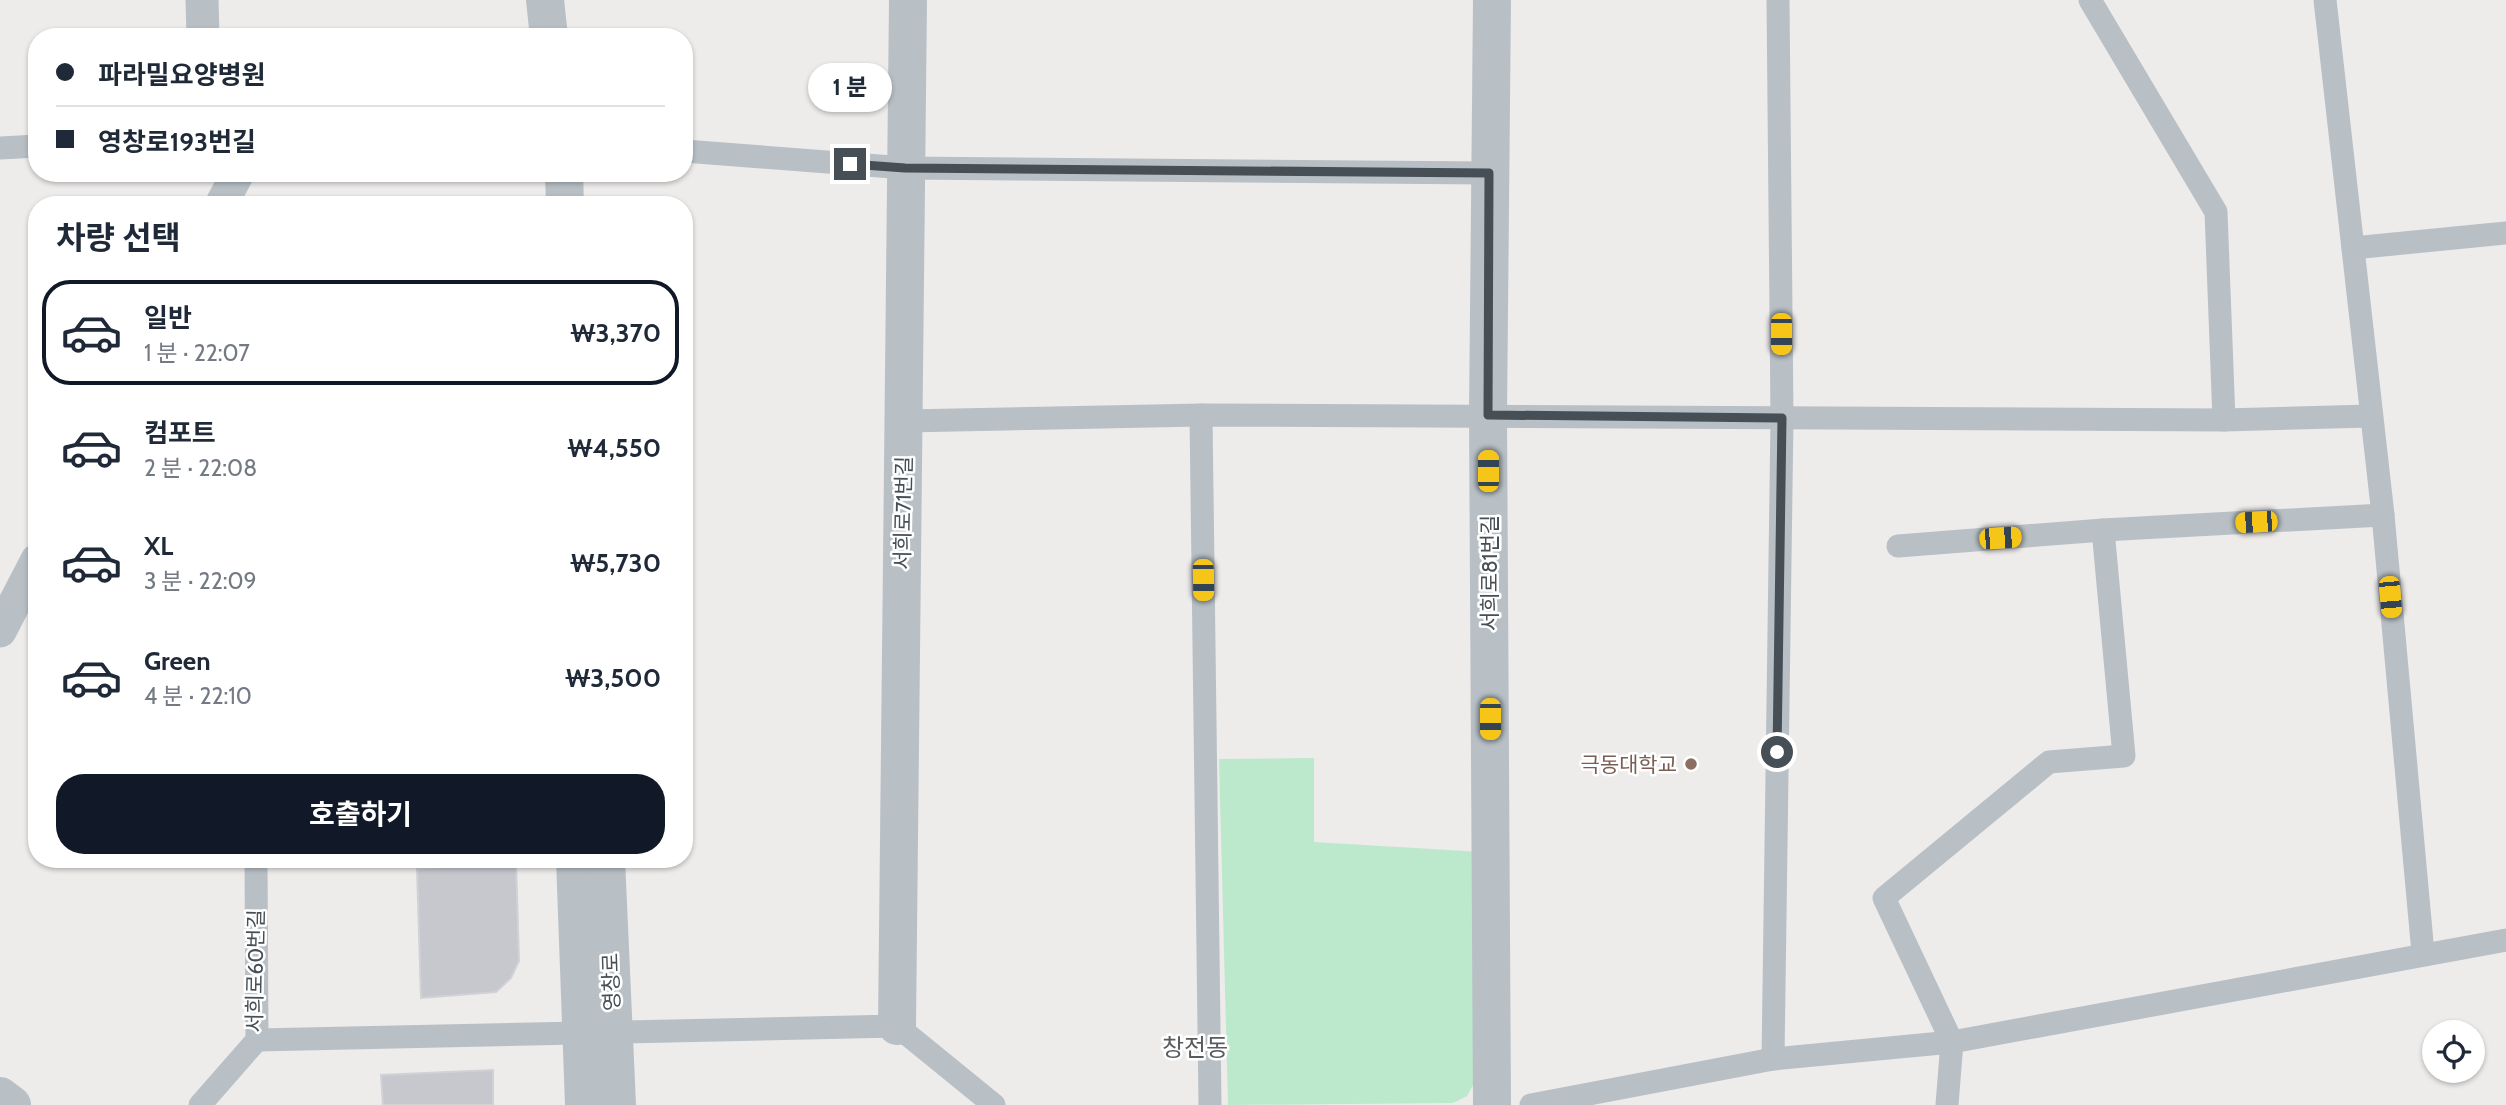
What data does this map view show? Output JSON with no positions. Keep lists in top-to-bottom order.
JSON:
{
  "streets": {
    "street": ["서희로71번길", "서희로81번길", "영창로"],
    "lane": ["서희로60번길"]
  },
  "districts": ["창전동"],
  "places": ["극동대학교"],
  "page": {
    "banner": ["파라밀요양병원", "영창로193번길"],
    "bubble": "1 분",
    "heading": "차량 선택",
    "list": [
      {
        "name": "일반",
        "note": "1 분 · 22:07",
        "value": "₩3,370"
      },
      {
        "name": "컴포트",
        "note": "2 분 · 22:08",
        "value": "₩4,550"
      },
      {
        "name": "XL",
        "note": "3 분 · 22:09",
        "value": "₩5,730"
      },
      {
        "name": "Green",
        "note": "4 분 · 22:10",
        "value": "₩3,500"
      }
    ],
    "buttons": "호출하기"
  }
}
